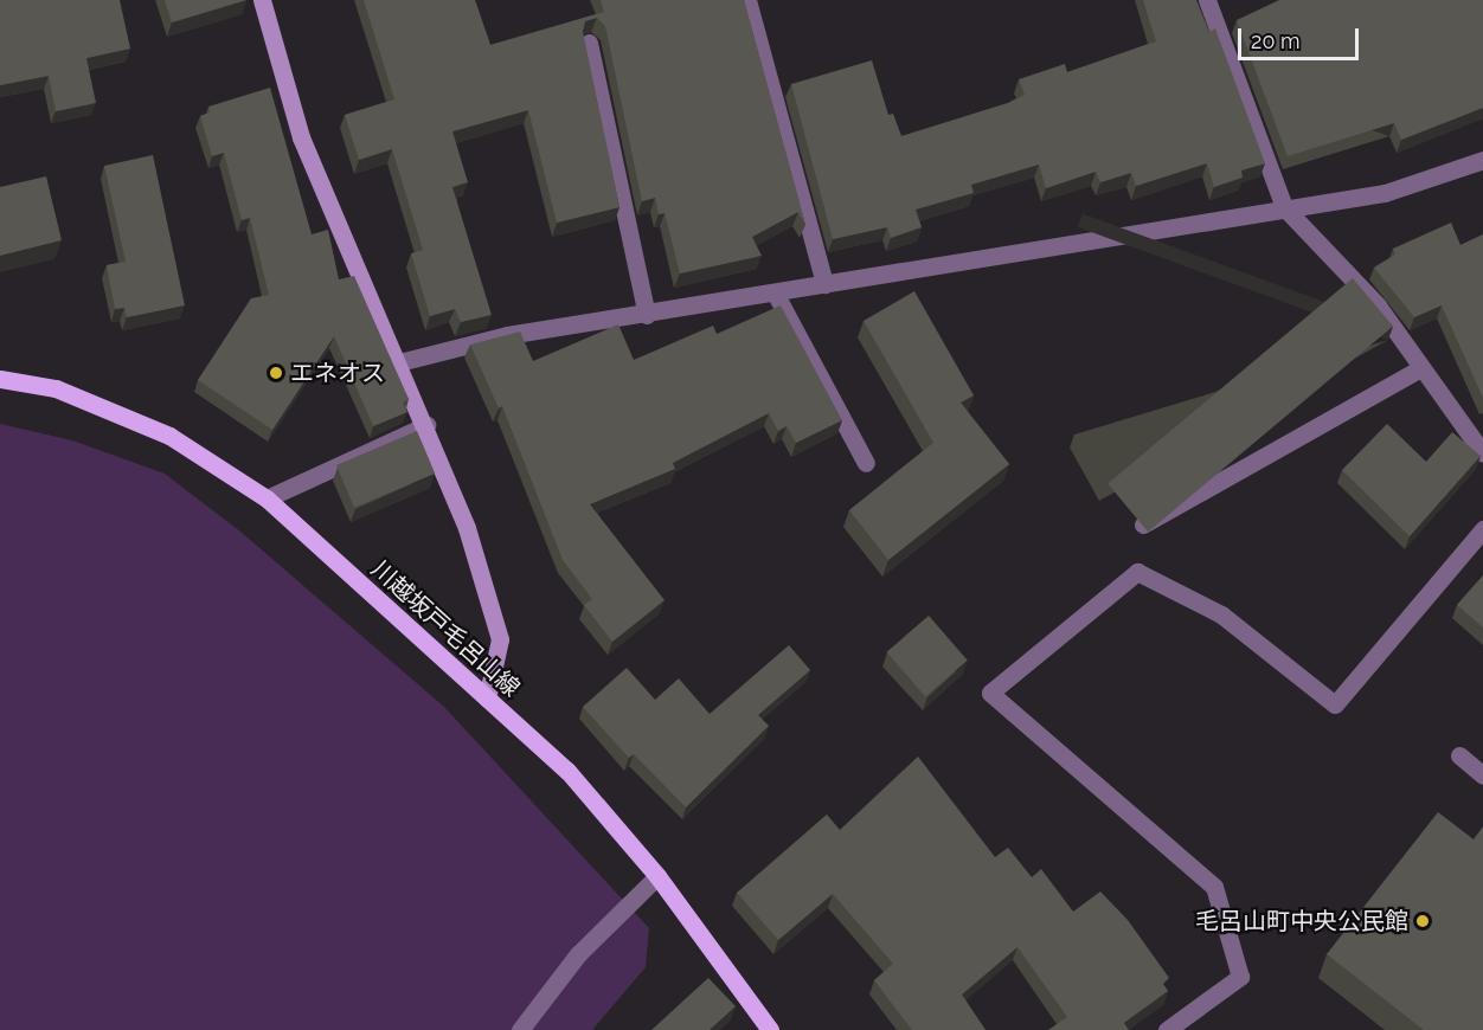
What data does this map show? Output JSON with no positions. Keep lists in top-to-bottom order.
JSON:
{
  "streets": {
    "main road": ["川越坂戸毛呂山線"]
  },
  "places": ["エネオス", "毛呂山町中央公民館"],
  "scale_bar": "20 m"
}
